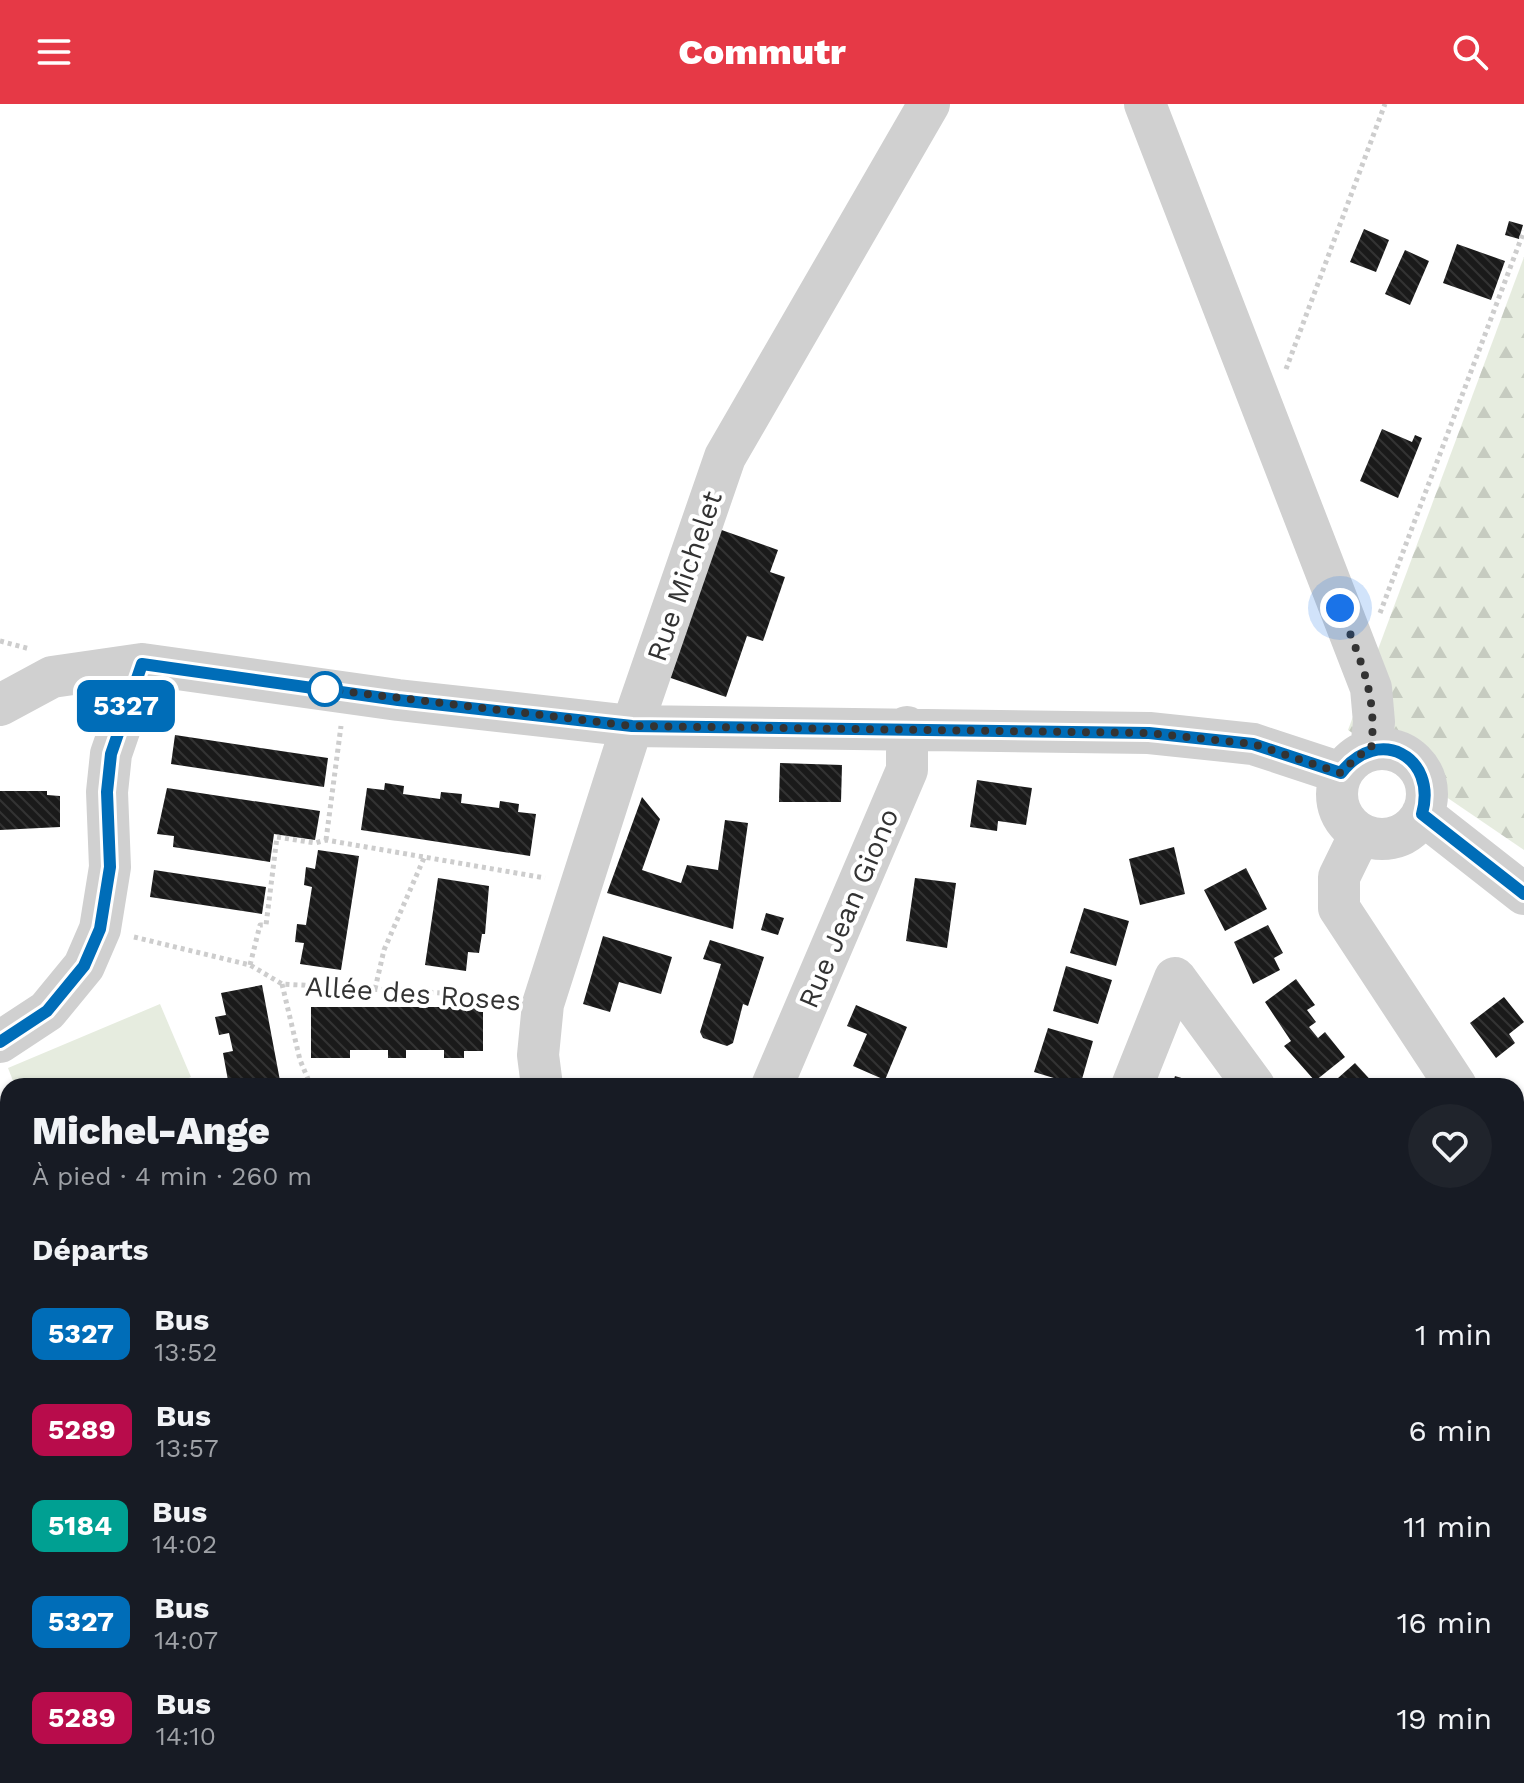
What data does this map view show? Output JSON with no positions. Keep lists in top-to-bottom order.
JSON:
{
  "streets": {
    "street": ["Rue Michelet", "Rue Jean Giono"],
    "path": ["Allée des Roses"]
  },
  "crossings": [
    ["Rue Michelet", "Allée des Roses"]
  ],
  "lines": ["bus line 5327"],
  "page": {
    "header": "Commutr",
    "on_map": "5327",
    "heading": [
      ["Michel-Ange", "À pied · 4 min · 260 m"],
      "Départs"
    ],
    "list": [
      {
        "mark": "5327",
        "name": "Bus",
        "note": "13:52",
        "value": "1 min"
      },
      {
        "mark": "5289",
        "name": "Bus",
        "note": "13:57",
        "value": "6 min"
      },
      {
        "mark": "5184",
        "name": "Bus",
        "note": "14:02",
        "value": "11 min"
      },
      {
        "mark": "5327",
        "name": "Bus",
        "note": "14:07",
        "value": "16 min"
      },
      {
        "mark": "5289",
        "name": "Bus",
        "note": "14:10",
        "value": "19 min"
      }
    ]
  }
}
